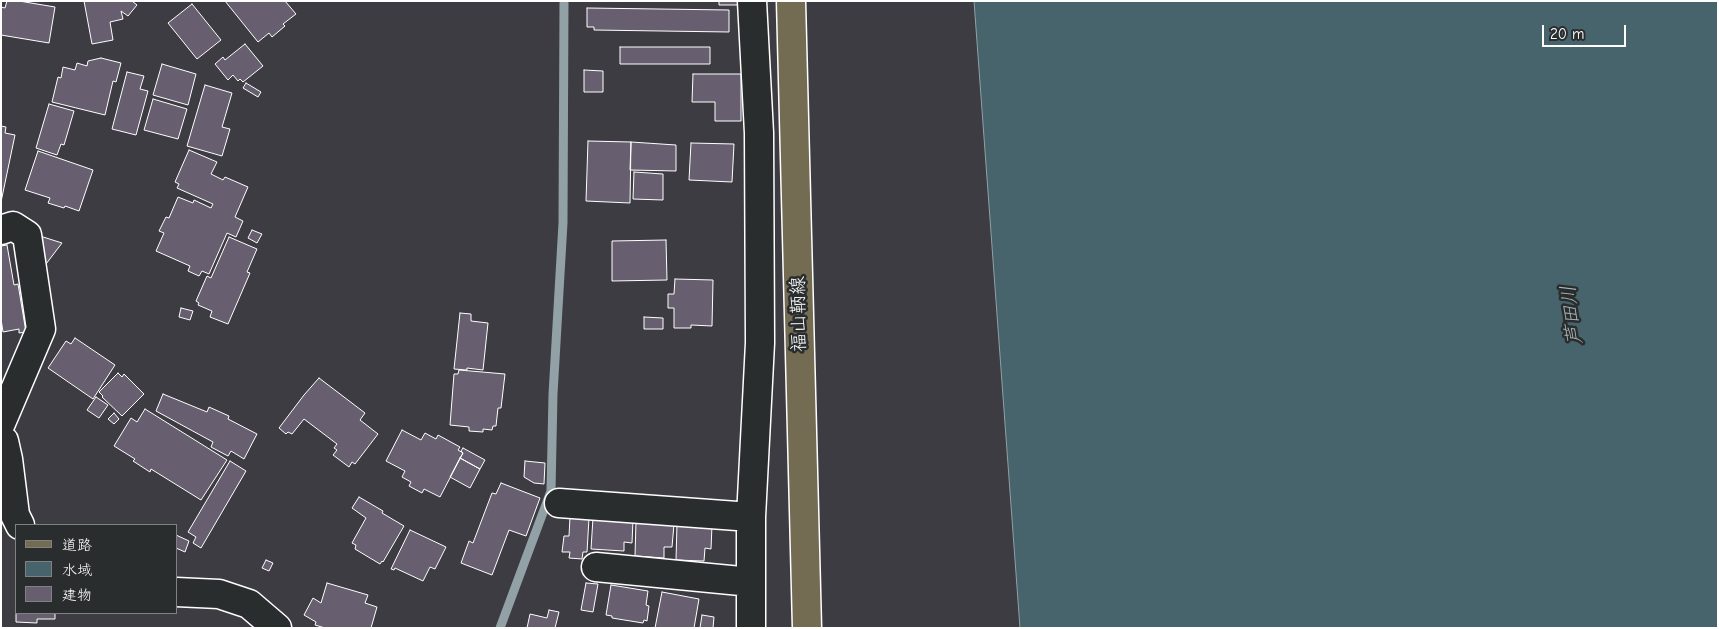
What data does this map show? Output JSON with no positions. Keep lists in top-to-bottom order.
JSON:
{
  "streets": {
    "main road": ["福山鞆線"]
  },
  "water": ["芦田川"],
  "legend": ["道路", "水域", "建物"],
  "scale_bar": "20 m"
}
